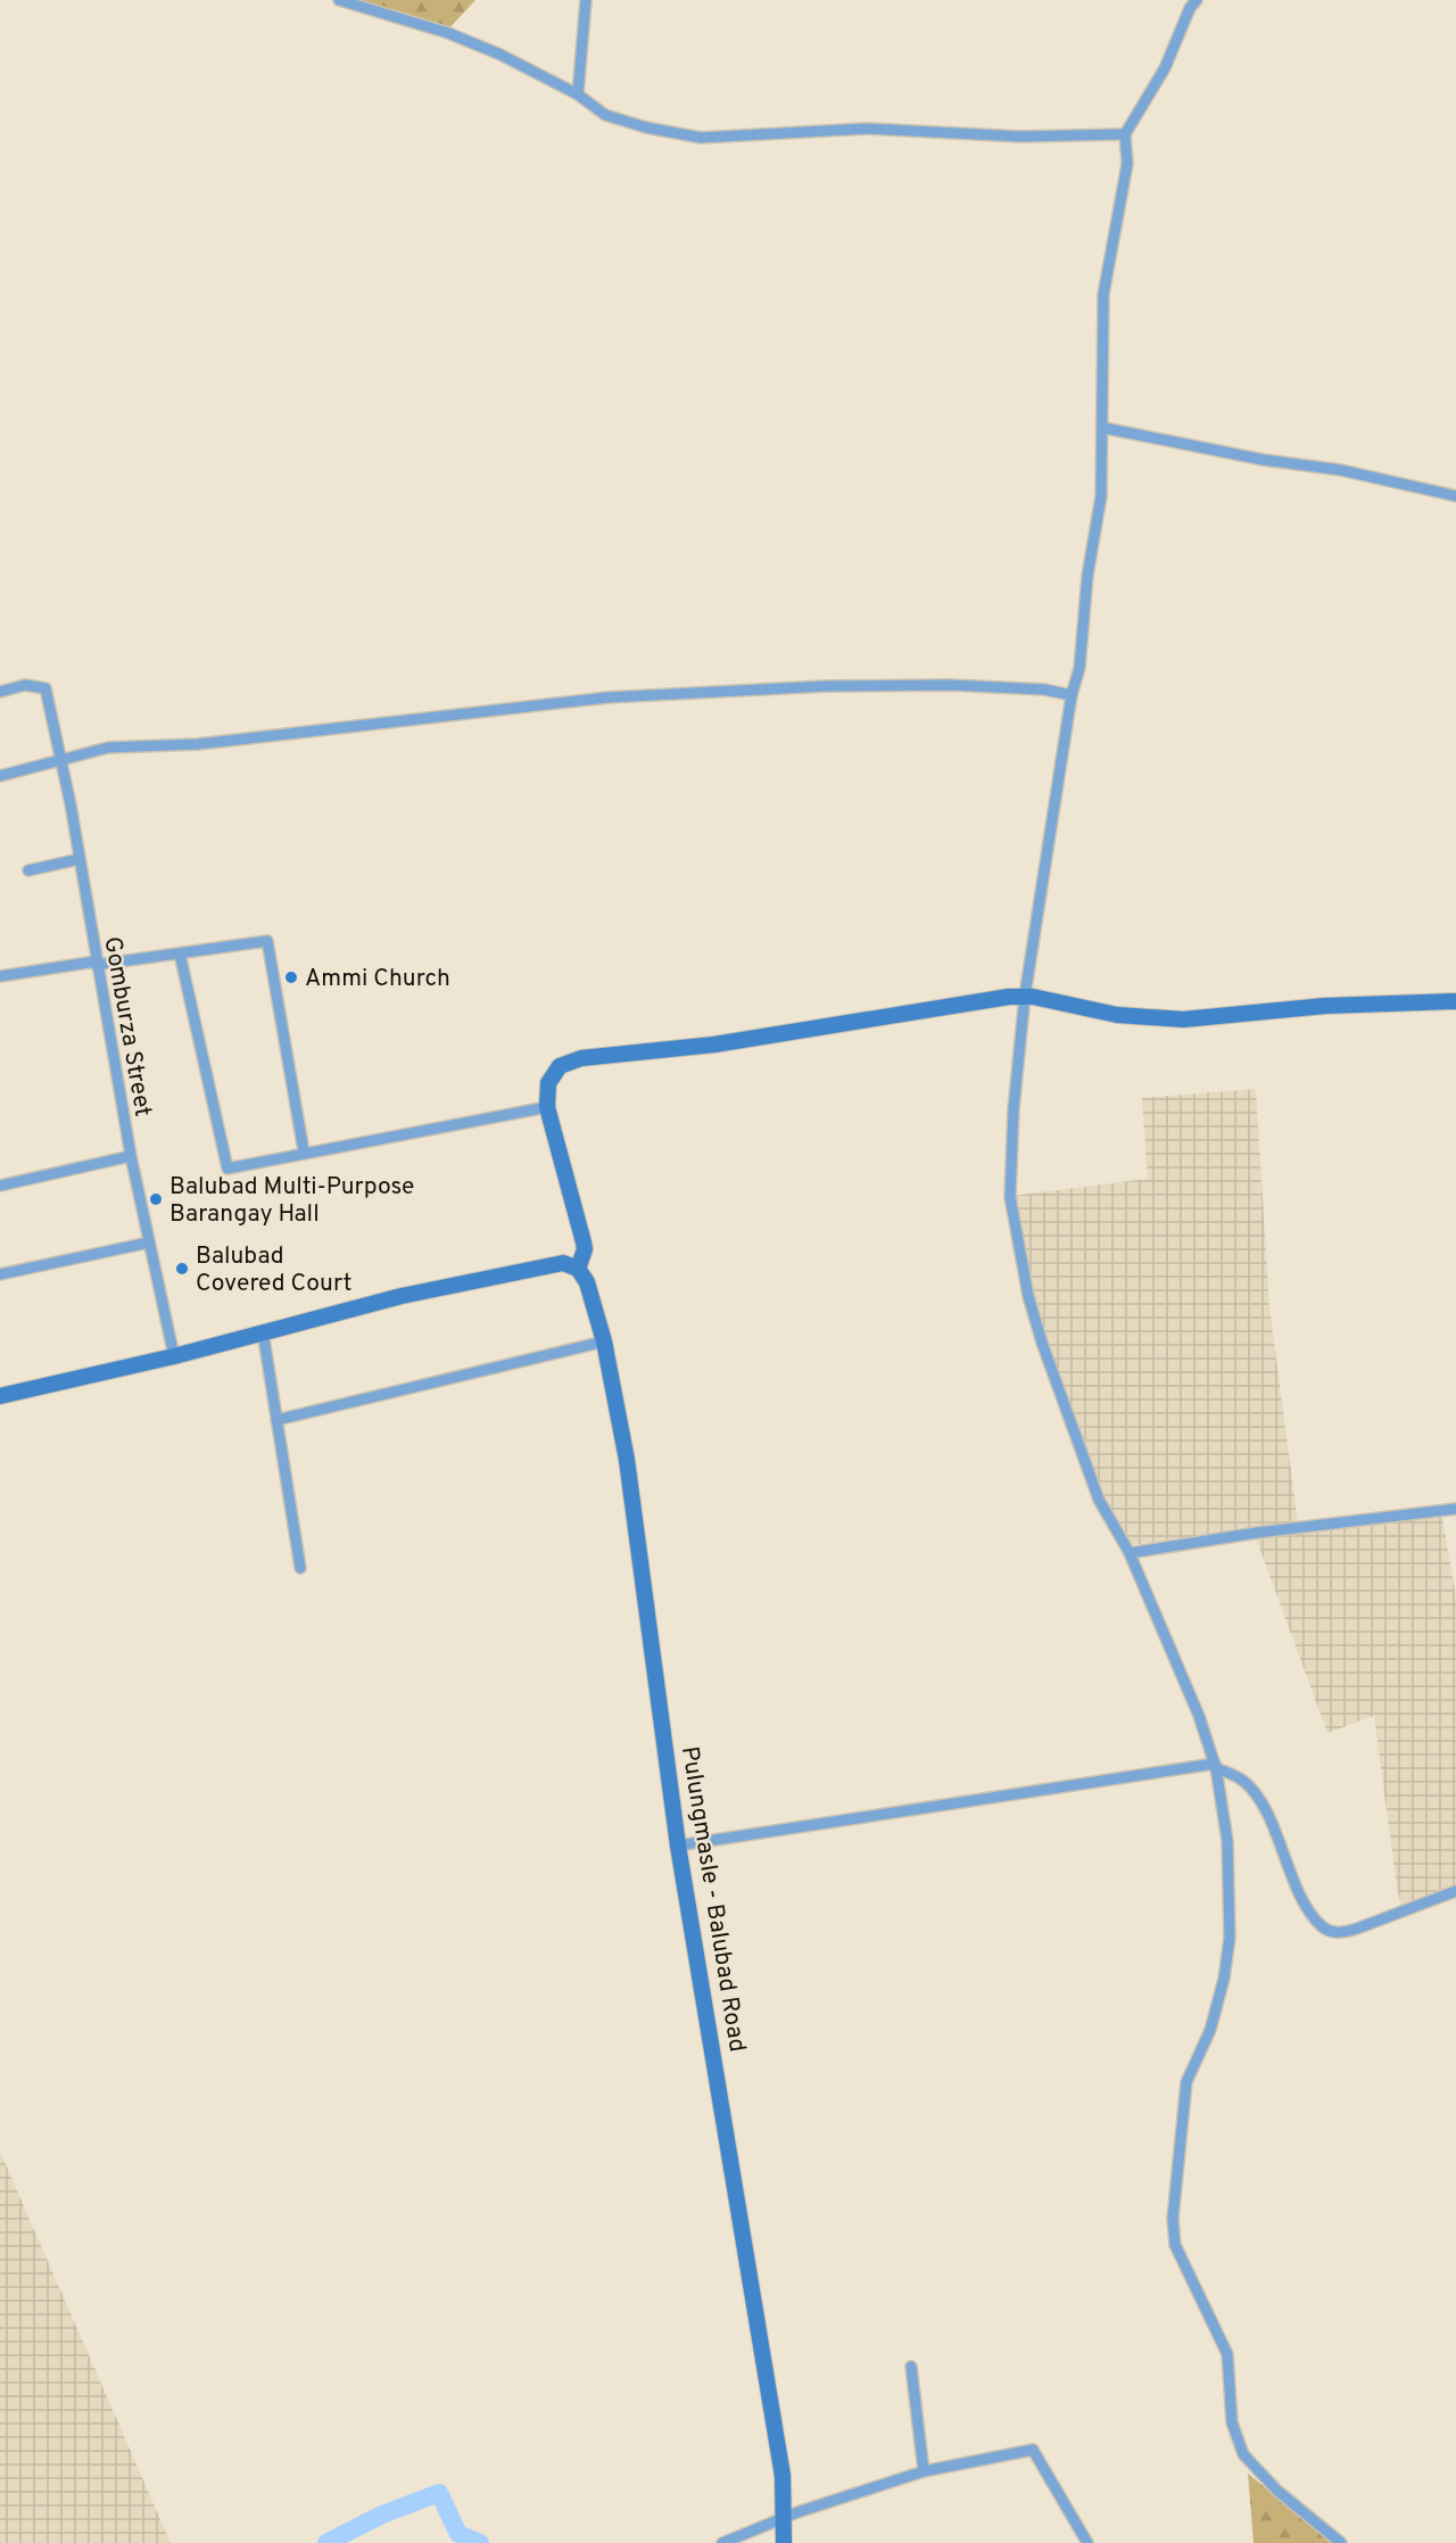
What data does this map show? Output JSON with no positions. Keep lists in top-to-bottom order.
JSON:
{
  "streets": {
    "street": ["Gomburza Street", "Pulungmasle - Balubad Road"]
  },
  "places": ["Ammi Church", "Balubad Multi-Purpose Barangay Hall", "Balubad Covered Court"]
}
